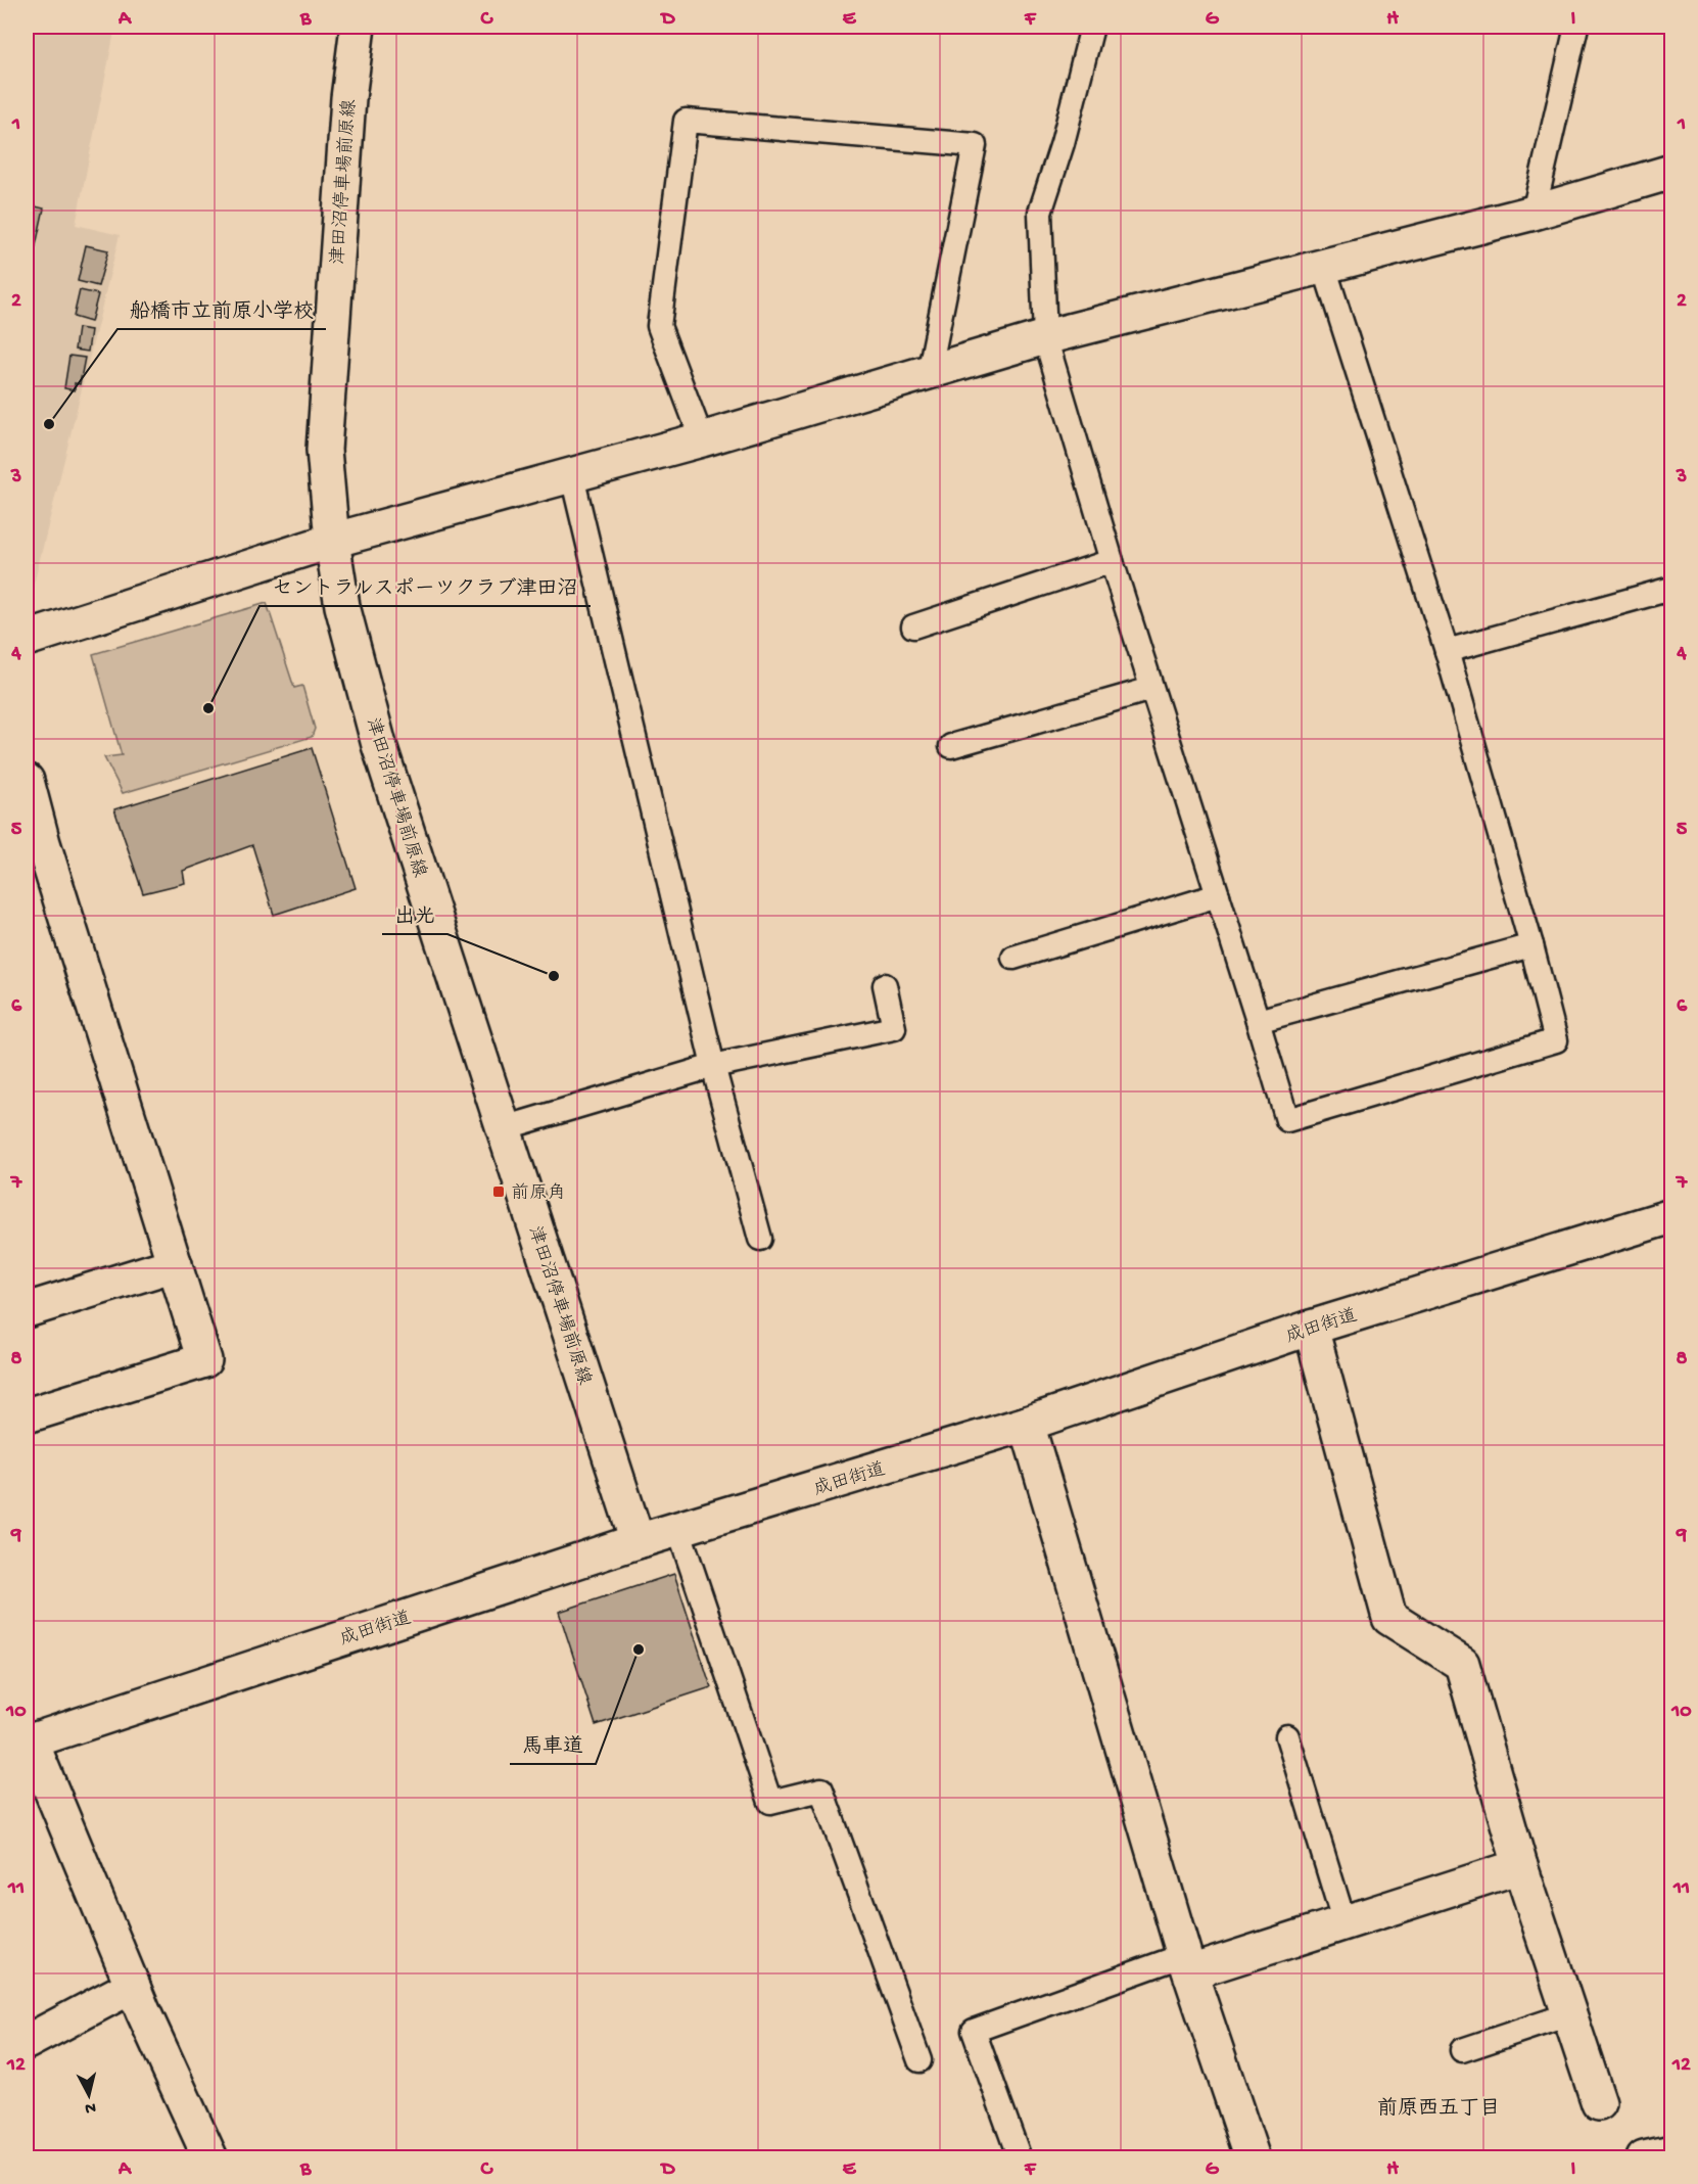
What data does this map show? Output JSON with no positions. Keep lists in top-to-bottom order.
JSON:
{
  "streets": {
    "main road": ["津田沼停車場前原線", "成田街道"]
  },
  "crossings": [
    ["津田沼停車場前原線", "成田街道"]
  ],
  "districts": ["前原西五丁目"],
  "places": {
    "other": [
      "船橋市立前原小学校",
      "セントラルスポーツクラブ津田沼",
      "出光",
      "馬車道"
    ],
    "transit": ["前原角"]
  },
  "north": "bottom",
  "grid": {
    "columns": [
      "A",
      "B",
      "C",
      "D",
      "E",
      "F",
      "G",
      "H",
      "I"
    ],
    "rows": [
      "1",
      "2",
      "3",
      "4",
      "5",
      "6",
      "7",
      "8",
      "9",
      "10",
      "11",
      "12"
    ]
  }
}
